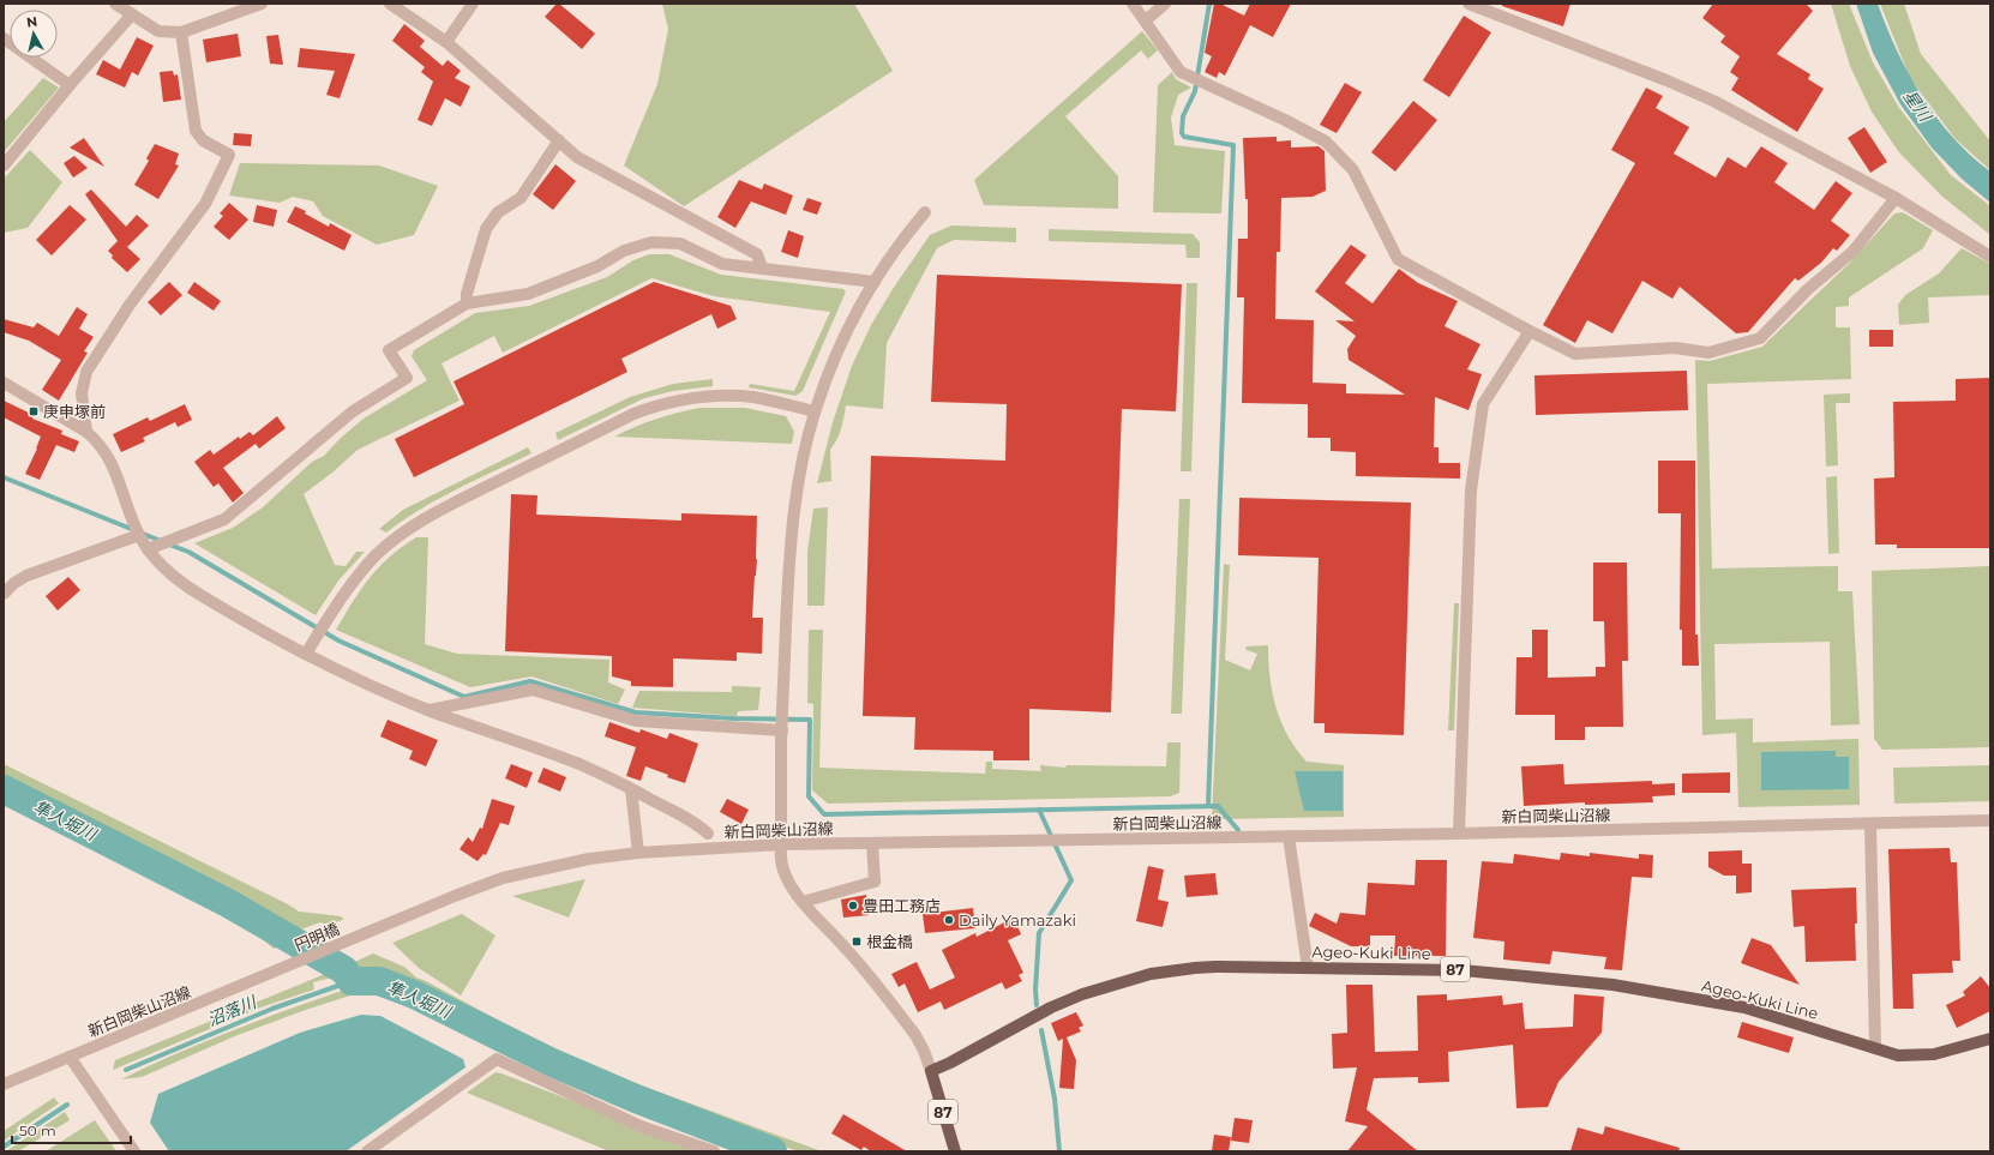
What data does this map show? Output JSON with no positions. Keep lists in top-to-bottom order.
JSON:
{
  "streets": {
    "main road": ["Ageo-Kuki Line", "87"],
    "street": ["新白岡柴山沼線", "円明橋"]
  },
  "crossings": [
    ["新白岡柴山沼線", "円明橋"],
    ["Ageo-Kuki Line", "87"]
  ],
  "water": ["星川", "隼人堀川", "沼落川"],
  "places": {
    "transit": ["庚申塚前", "根金橋"],
    "other": ["豊田工務店", "Daily Yamazaki"]
  },
  "scale_bar": "50 m",
  "north": "top"
}
